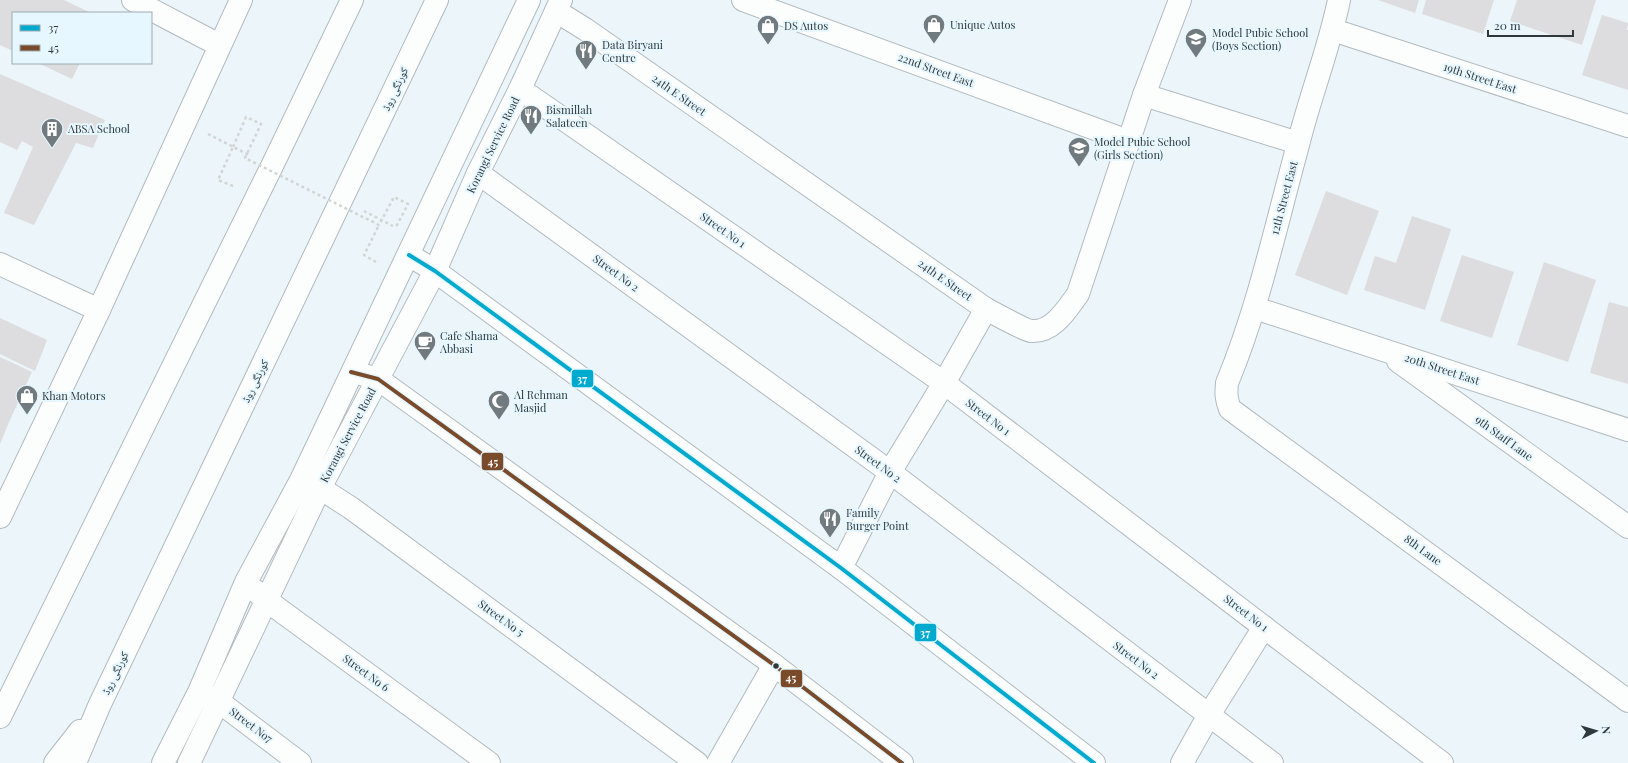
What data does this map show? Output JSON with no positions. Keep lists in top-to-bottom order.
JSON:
{
  "streets": {
    "street": [
      "22nd Street East",
      "19th Street East",
      "کورنگی روڈ",
      "24th E Street",
      "Korangi Service Road",
      "12th Street East",
      "Street No 1",
      "Street No 2",
      "20th Street East",
      "9th Staff Lane",
      "8th Lane",
      "Street No 5",
      "Street No 6",
      "Street No7"
    ]
  },
  "crossings": [
    ["22nd Street East", "24th E Street"],
    ["19th Street East", "12th Street East"],
    ["24th E Street", "Korangi Service Road"],
    ["Korangi Service Road", "Street No 1"],
    ["Korangi Service Road", "Street No 2"],
    ["Korangi Service Road", "Street No 5"],
    ["Korangi Service Road", "Street No 6"],
    ["Korangi Service Road", "Street No7"],
    ["12th Street East", "20th Street East"],
    ["12th Street East", "8th Lane"],
    ["20th Street East", "9th Staff Lane"]
  ],
  "places": {
    "shop": ["Unique Autos", "DS Autos", "Khan Motors"],
    "school or university": ["Model Pubic School (Boys Section)", "Model Pubic School (Girls Section)"],
    "restaurant": ["Data Biryani Centre", "Bismillah Salateen", "Family Burger Point"],
    "building": ["ABSA School"],
    "cafe": ["Cafe Shama Abbasi"],
    "mosque": ["Al Rehman Masjid"]
  },
  "lines": ["transit line 37", "transit line 45"],
  "legend": ["37", "45"],
  "scale_bar": "20 m",
  "north": "right"
}
